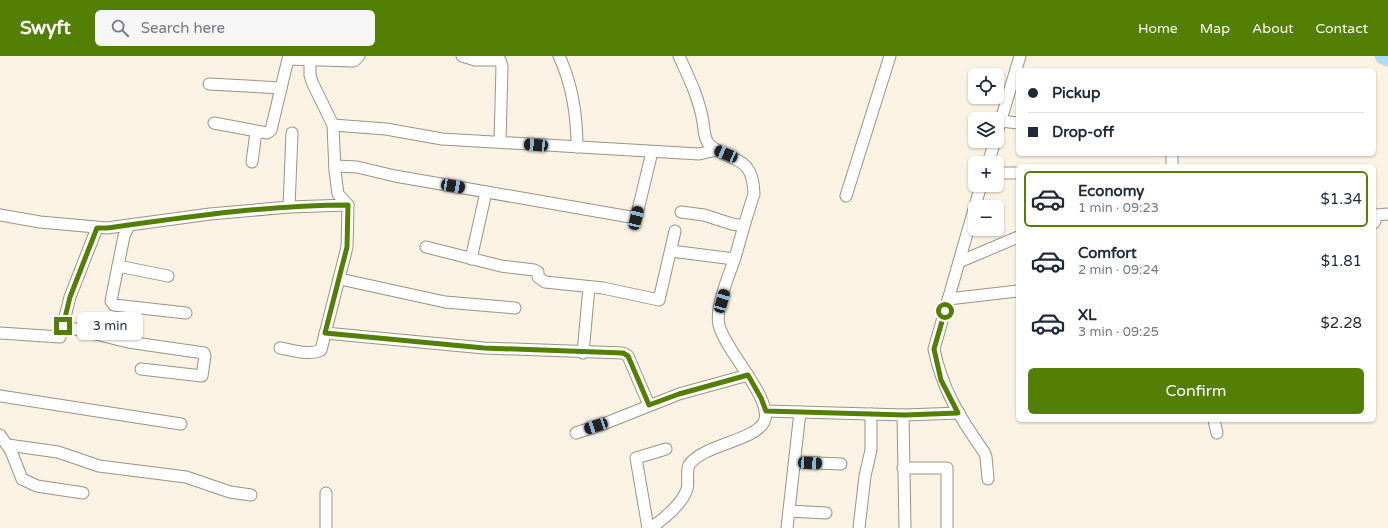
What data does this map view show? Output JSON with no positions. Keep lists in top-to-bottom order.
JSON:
{
  "page": {
    "header": "Swyft",
    "search": "Search here",
    "nav": [
      "Home",
      "Map",
      "About",
      "Contact"
    ],
    "map_buttons": ["+", "−"],
    "banner": ["Pickup", "Drop-off"],
    "list": [
      {
        "name": "Economy",
        "note": "1 min · 09:23",
        "value": "$1.34"
      },
      {
        "name": "Comfort",
        "note": "2 min · 09:24",
        "value": "$1.81"
      },
      {
        "name": "XL",
        "note": "3 min · 09:25",
        "value": "$2.28"
      }
    ],
    "bubble": "3 min",
    "buttons": "Confirm"
  }
}
